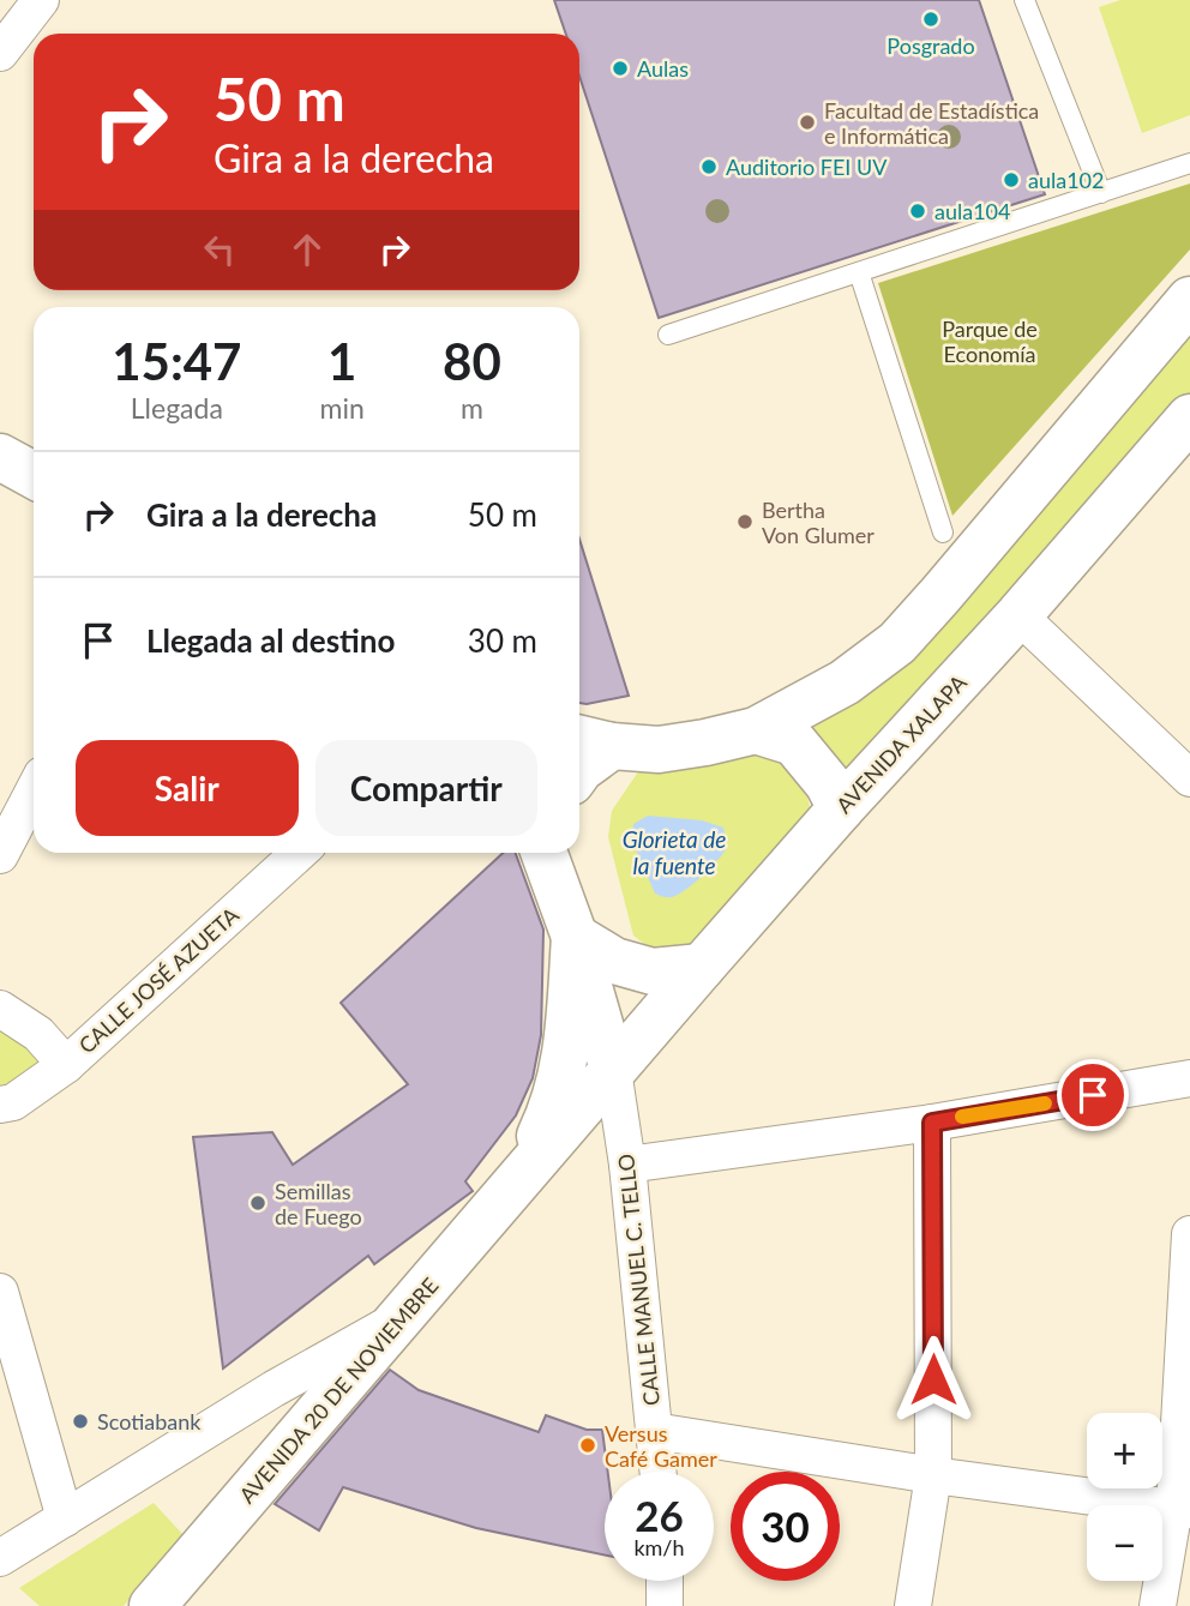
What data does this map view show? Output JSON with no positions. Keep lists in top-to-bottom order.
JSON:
{
  "streets": {
    "main road": ["AVENIDA XALAPA", "AVENIDA 20 DE NOVIEMBRE"],
    "street": ["CALLE JOSÉ AZUETA", "CALLE MANUEL C. TELLO"]
  },
  "crossings": [
    ["AVENIDA XALAPA", "CALLE MANUEL C. TELLO"],
    ["AVENIDA XALAPA", "AVENIDA 20 DE NOVIEMBRE"],
    ["CALLE MANUEL C. TELLO", "AVENIDA 20 DE NOVIEMBRE"]
  ],
  "water": ["Glorieta de la fuente"],
  "parks": ["Parque de Economía"],
  "places": [
    "Posgrado",
    "Aulas",
    "Facultad de Estadística e Informática",
    "Auditorio FEI UV",
    "aula102",
    "aula104",
    "Bertha Von Glumer",
    "Semillas de Fuego",
    "Scotiabank",
    "Versus Café Gamer"
  ],
  "page": {
    "turn": ["50 m", "Gira a la derecha"],
    "eta": [
      "15:47",
      "Llegada",
      "1",
      "min",
      "80",
      "m"
    ],
    "list": [
      {
        "name": "Gira a la derecha",
        "value": "50 m"
      },
      {
        "name": "Llegada al destino",
        "value": "30 m"
      }
    ],
    "buttons": ["Salir", "Compartir"],
    "map_buttons": ["+", "−"],
    "speed": "26 km/h",
    "limit": "30"
  }
}
